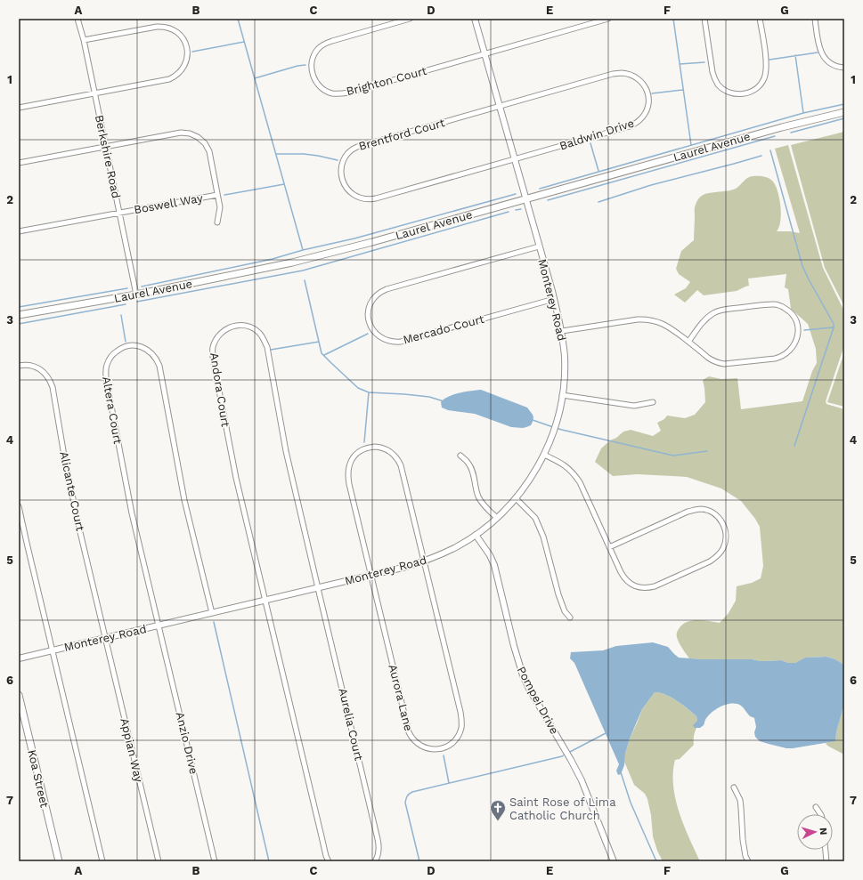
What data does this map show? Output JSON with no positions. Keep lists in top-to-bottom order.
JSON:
{
  "streets": {
    "main road": ["Laurel Avenue", "Koa Street"],
    "street": [
      "Brighton Court",
      "Brentford Court",
      "Baldwin Drive",
      "Berkshire Road",
      "Boswell Way",
      "Monterey Road",
      "Mercado Court",
      "Andora Court",
      "Altera Court",
      "Alicante Court",
      "Aurora Lane",
      "Pompei Drive",
      "Aurelia Court",
      "Anzio Drive",
      "Appian Way"
    ]
  },
  "crossings": [
    ["Brighton Court", "Monterey Road"],
    ["Brentford Court", "Baldwin Drive"],
    ["Brentford Court", "Monterey Road"],
    ["Baldwin Drive", "Monterey Road"],
    ["Laurel Avenue", "Berkshire Road"],
    ["Laurel Avenue", "Monterey Road"],
    ["Berkshire Road", "Boswell Way"],
    ["Monterey Road", "Mercado Court"],
    ["Monterey Road", "Andora Court"],
    ["Monterey Road", "Altera Court"],
    ["Monterey Road", "Alicante Court"],
    ["Monterey Road", "Aurora Lane"],
    ["Monterey Road", "Pompei Drive"],
    ["Monterey Road", "Aurelia Court"],
    ["Monterey Road", "Anzio Drive"],
    ["Monterey Road", "Appian Way"],
    ["Andora Court", "Aurelia Court"],
    ["Altera Court", "Anzio Drive"],
    ["Alicante Court", "Appian Way"]
  ],
  "places": {
    "church": ["Saint Rose of Lima Catholic Church"]
  },
  "north": "right",
  "grid": {
    "columns": [
      "A",
      "B",
      "C",
      "D",
      "E",
      "F",
      "G"
    ],
    "rows": [
      "1",
      "2",
      "3",
      "4",
      "5",
      "6",
      "7"
    ]
  }
}
